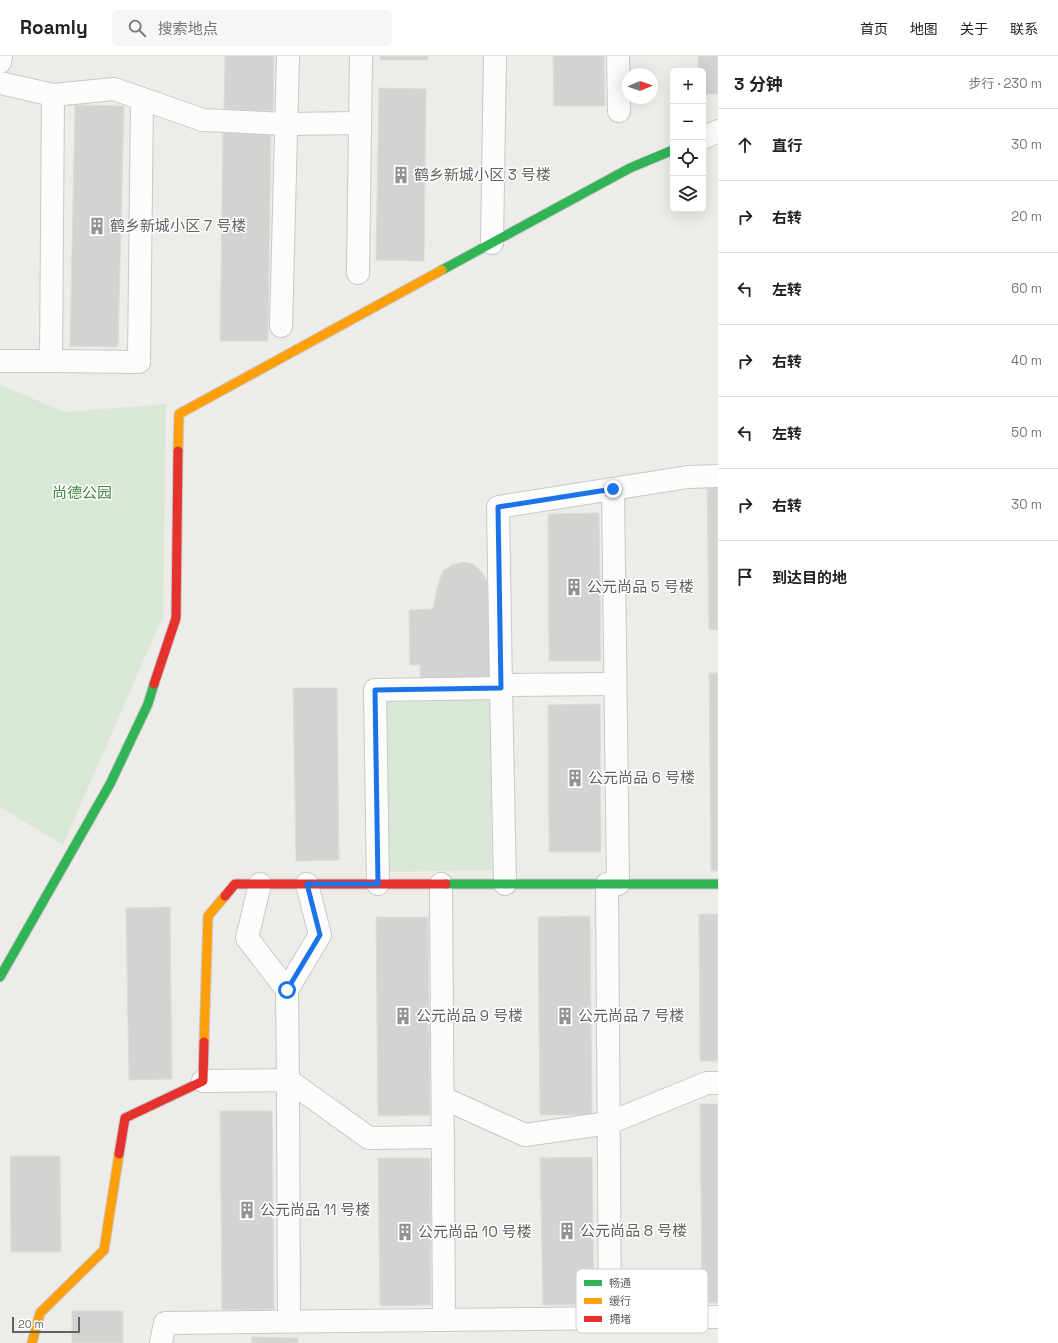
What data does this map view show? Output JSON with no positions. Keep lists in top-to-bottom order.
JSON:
{
  "parks": ["尚德公园"],
  "places": {
    "building": [
      "鹤乡新城小区 3 号楼",
      "鹤乡新城小区 7 号楼",
      "公元尚品 5 号楼",
      "公元尚品 6 号楼",
      "公元尚品 9 号楼",
      "公元尚品 7 号楼",
      "公元尚品 11 号楼",
      "公元尚品 8 号楼",
      "公元尚品 10 号楼"
    ]
  },
  "legend": ["畅通", "缓行", "拥堵"],
  "scale_bar": "20 m",
  "north": "right",
  "page": {
    "header": "Roamly",
    "search": "搜索地点",
    "nav": [
      "首页",
      "地图",
      "关于",
      "联系"
    ],
    "heading": ["3 分钟", "步行 · 230 m"],
    "map_buttons": ["+", "−"],
    "list": [
      ["直行", "30 m"],
      ["右转", "20 m"],
      ["左转", "60 m"],
      ["右转", "40 m"],
      ["左转", "50 m"],
      ["右转", "30 m"],
      "到达目的地"
    ],
    "scale": "20 m"
  }
}
